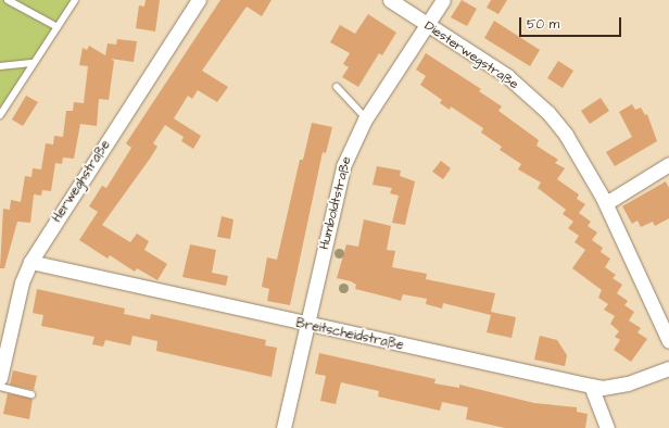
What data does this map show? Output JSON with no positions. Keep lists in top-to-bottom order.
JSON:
{
  "streets": {
    "street": [
      "Diesterwegstraße",
      "Herweghstraße",
      "Humboldtstraße",
      "Breitscheidstraße"
    ]
  },
  "crossings": [
    ["Diesterwegstraße", "Humboldtstraße"],
    ["Herweghstraße", "Breitscheidstraße"],
    ["Humboldtstraße", "Breitscheidstraße"]
  ],
  "scale_bar": "50 m"
}
